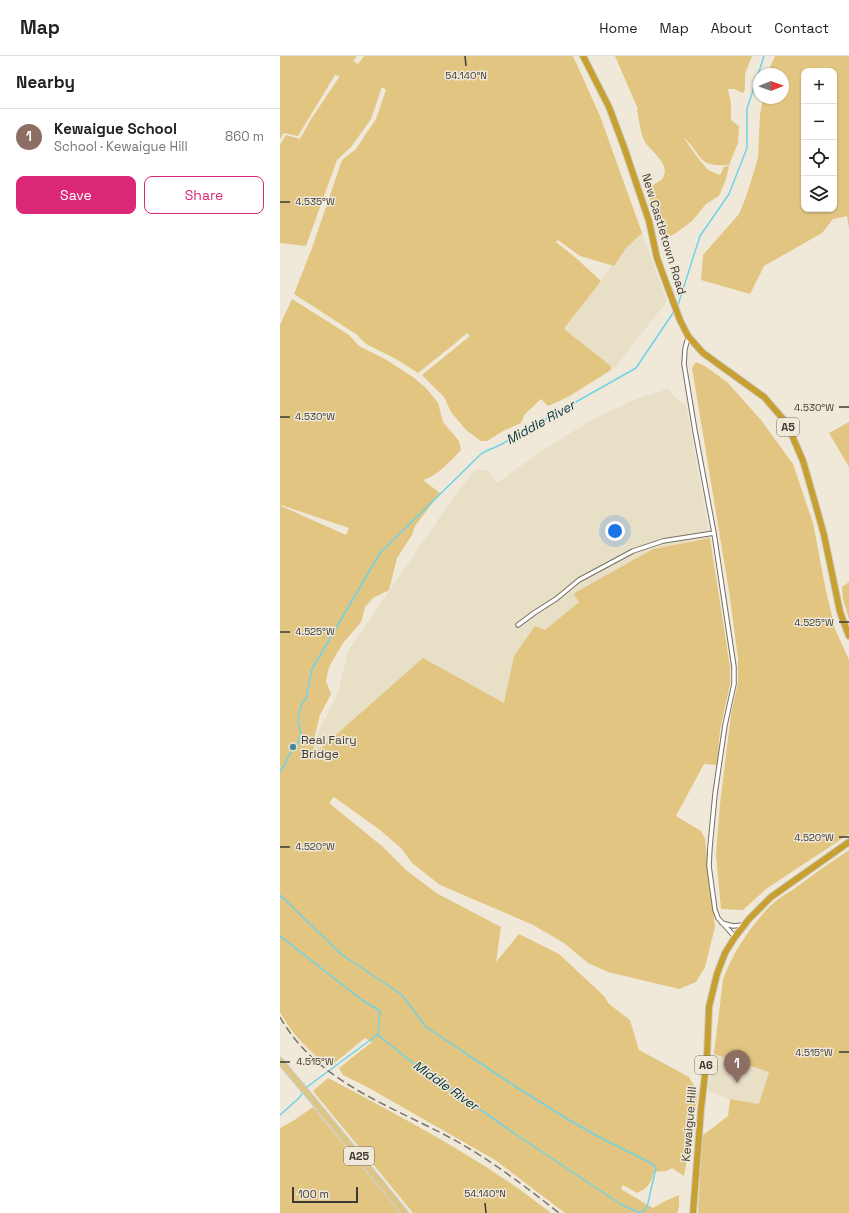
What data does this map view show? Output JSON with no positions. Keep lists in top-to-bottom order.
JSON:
{
  "streets": {
    "highway": [
      "New Castletown Road",
      "A5",
      "A6",
      "Kewaigue Hill"
    ],
    "main road": ["A25"]
  },
  "crossings": [
    ["A6", "Kewaigue Hill"]
  ],
  "water": ["Middle River"],
  "places": ["Real Fairy Bridge"],
  "scale_bar": "100 m",
  "north": "right",
  "page": {
    "header": "Map",
    "nav": [
      "Home",
      "Map",
      "About",
      "Contact"
    ],
    "heading": "Nearby",
    "map_buttons": ["+", "−"],
    "list": [
      {
        "mark": "1",
        "name": "Kewaigue School",
        "note": "School · Kewaigue Hill",
        "value": "860 m"
      }
    ],
    "buttons": ["Save", "Share"],
    "pins": "1",
    "scale": "100 m"
  },
  "coordinates": [
    "54.140°N",
    "4.535°W",
    "4.530°W",
    "4.525°W",
    "4.520°W",
    "4.515°W"
  ]
}
